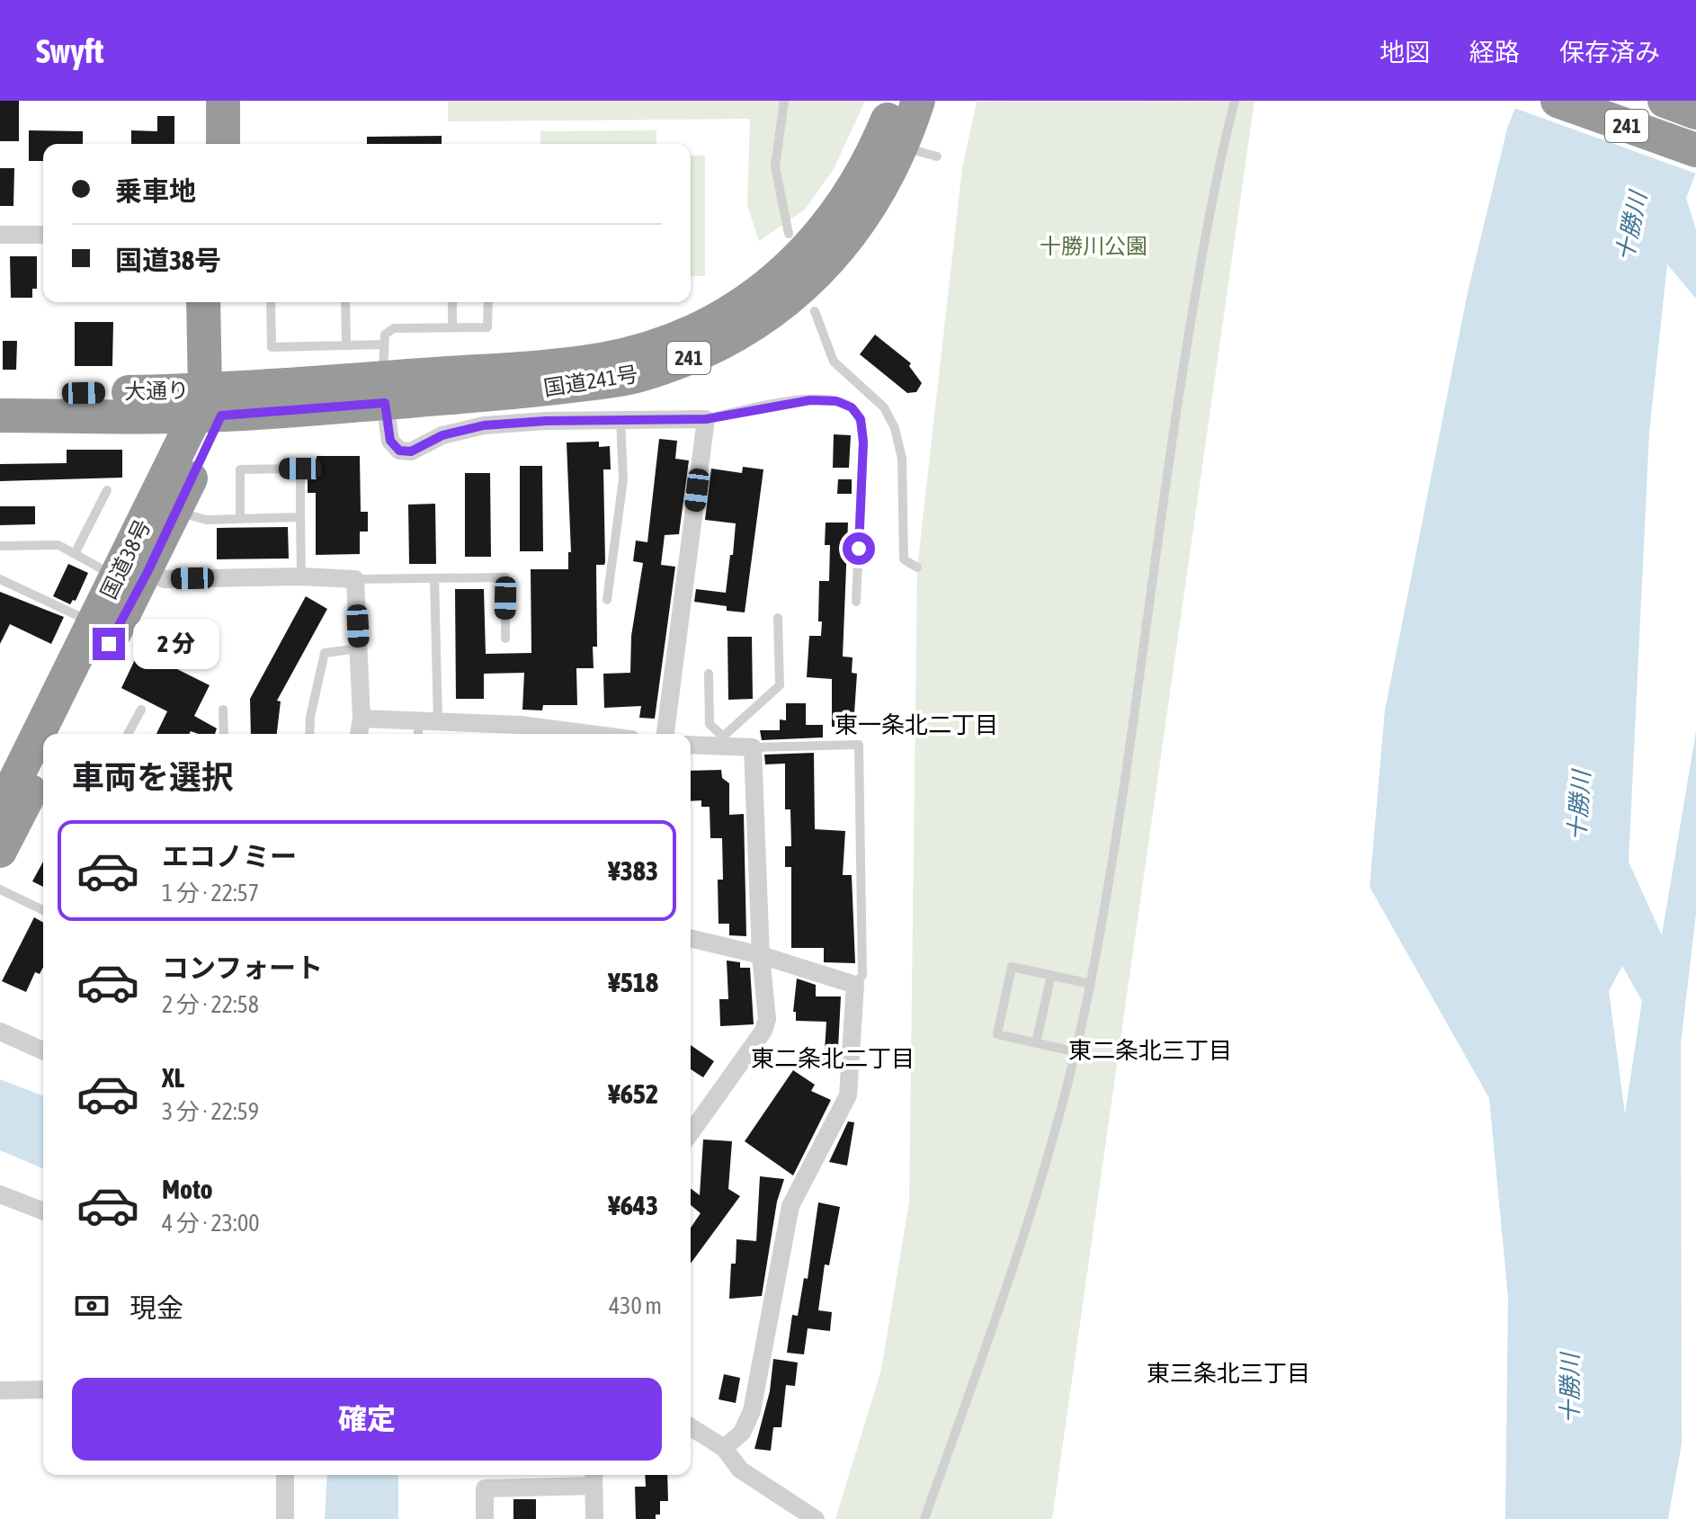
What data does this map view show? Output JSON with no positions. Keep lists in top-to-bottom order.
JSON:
{
  "streets": {
    "highway": [
      "241",
      "国道241号",
      "大通り",
      "国道38号"
    ]
  },
  "crossings": [
    ["国道241号", "大通り"],
    ["国道241号", "国道38号"],
    ["大通り", "国道38号"]
  ],
  "districts": [
    "東一条北二丁目",
    "東二条北三丁目",
    "東二条北二丁目",
    "東三条北三丁目"
  ],
  "water": ["十勝川"],
  "parks": ["十勝川公園"],
  "page": {
    "header": "Swyft",
    "nav": ["地図", "経路", "保存済み"],
    "banner": ["乗車地", "国道38号"],
    "bubble": "2 分",
    "heading": "車両を選択",
    "list": [
      {
        "name": "エコノミー",
        "note": "1 分 · 22:57",
        "value": "¥383"
      },
      {
        "name": "コンフォート",
        "note": "2 分 · 22:58",
        "value": "¥518"
      },
      {
        "name": "XL",
        "note": "3 分 · 22:59",
        "value": "¥652"
      },
      {
        "name": "Moto",
        "note": "4 分 · 23:00",
        "value": "¥643"
      }
    ],
    "pay": ["現金", "430 m"],
    "buttons": "確定"
  }
}
